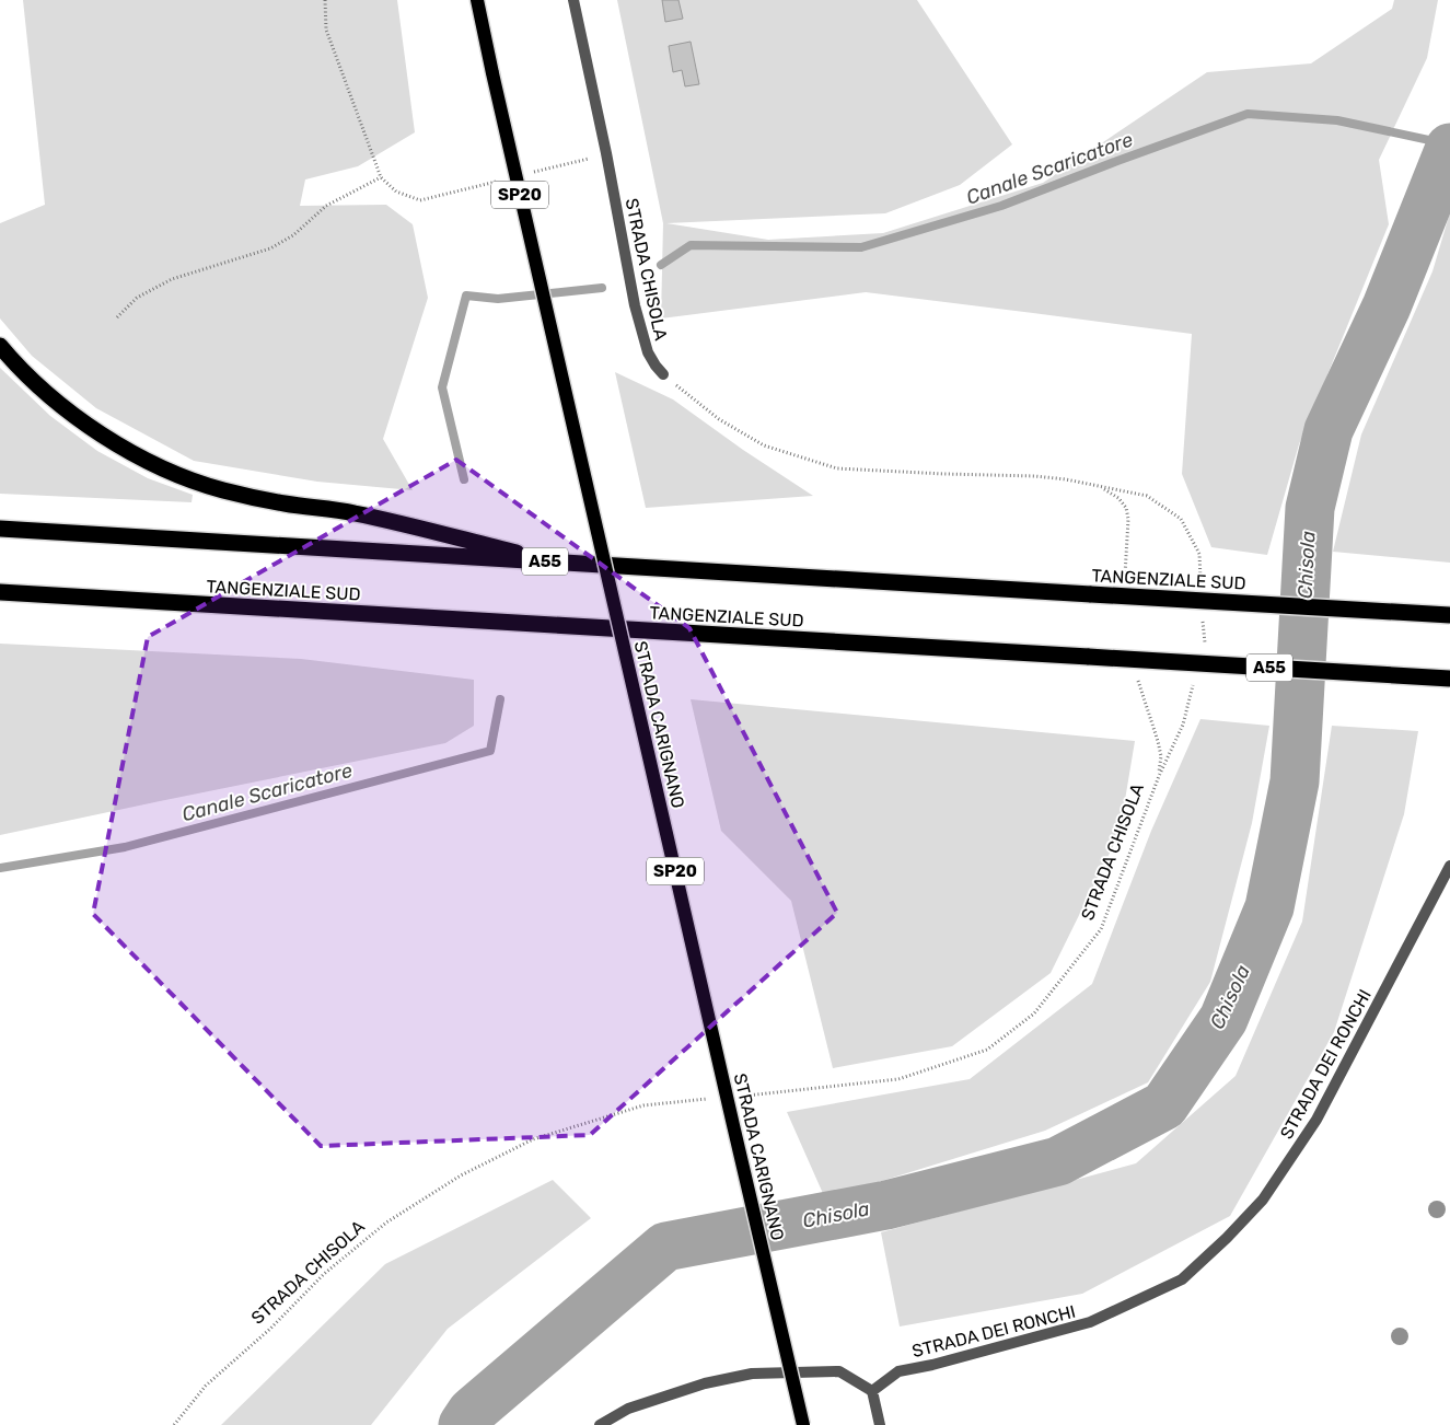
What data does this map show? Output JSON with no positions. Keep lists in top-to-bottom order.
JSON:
{
  "streets": {
    "highway": ["A55", "TANGENZIALE SUD"],
    "main road": ["SP20", "STRADA CARIGNANO"],
    "street": ["STRADA CHISOLA", "STRADA DEI RONCHI"]
  },
  "water": ["Canale Scaricatore", "Chisola"]
}
